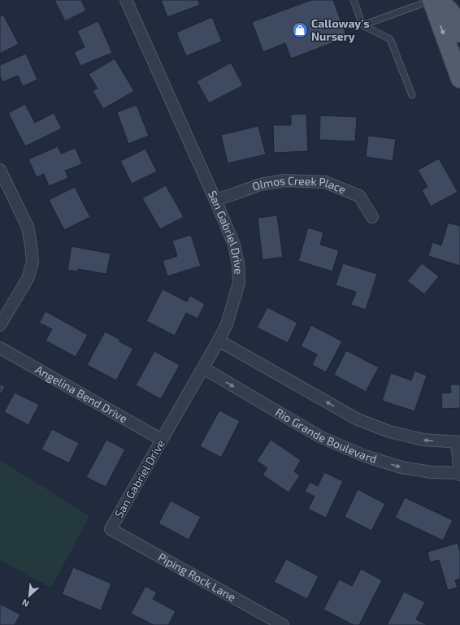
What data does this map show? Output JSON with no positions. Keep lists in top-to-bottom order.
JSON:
{
  "streets": {
    "street": [
      "Olmos Creek Place",
      "San Gabriel Drive",
      "Angelina Bend Drive",
      "Rio Grande Boulevard",
      "Piping Rock Lane"
    ]
  },
  "crossings": [
    ["Olmos Creek Place", "San Gabriel Drive"],
    ["San Gabriel Drive", "Angelina Bend Drive"],
    ["San Gabriel Drive", "Rio Grande Boulevard"],
    ["San Gabriel Drive", "Piping Rock Lane"]
  ],
  "places": {
    "shop": ["Calloway's Nursery"]
  },
  "north": "bottom left"
}
